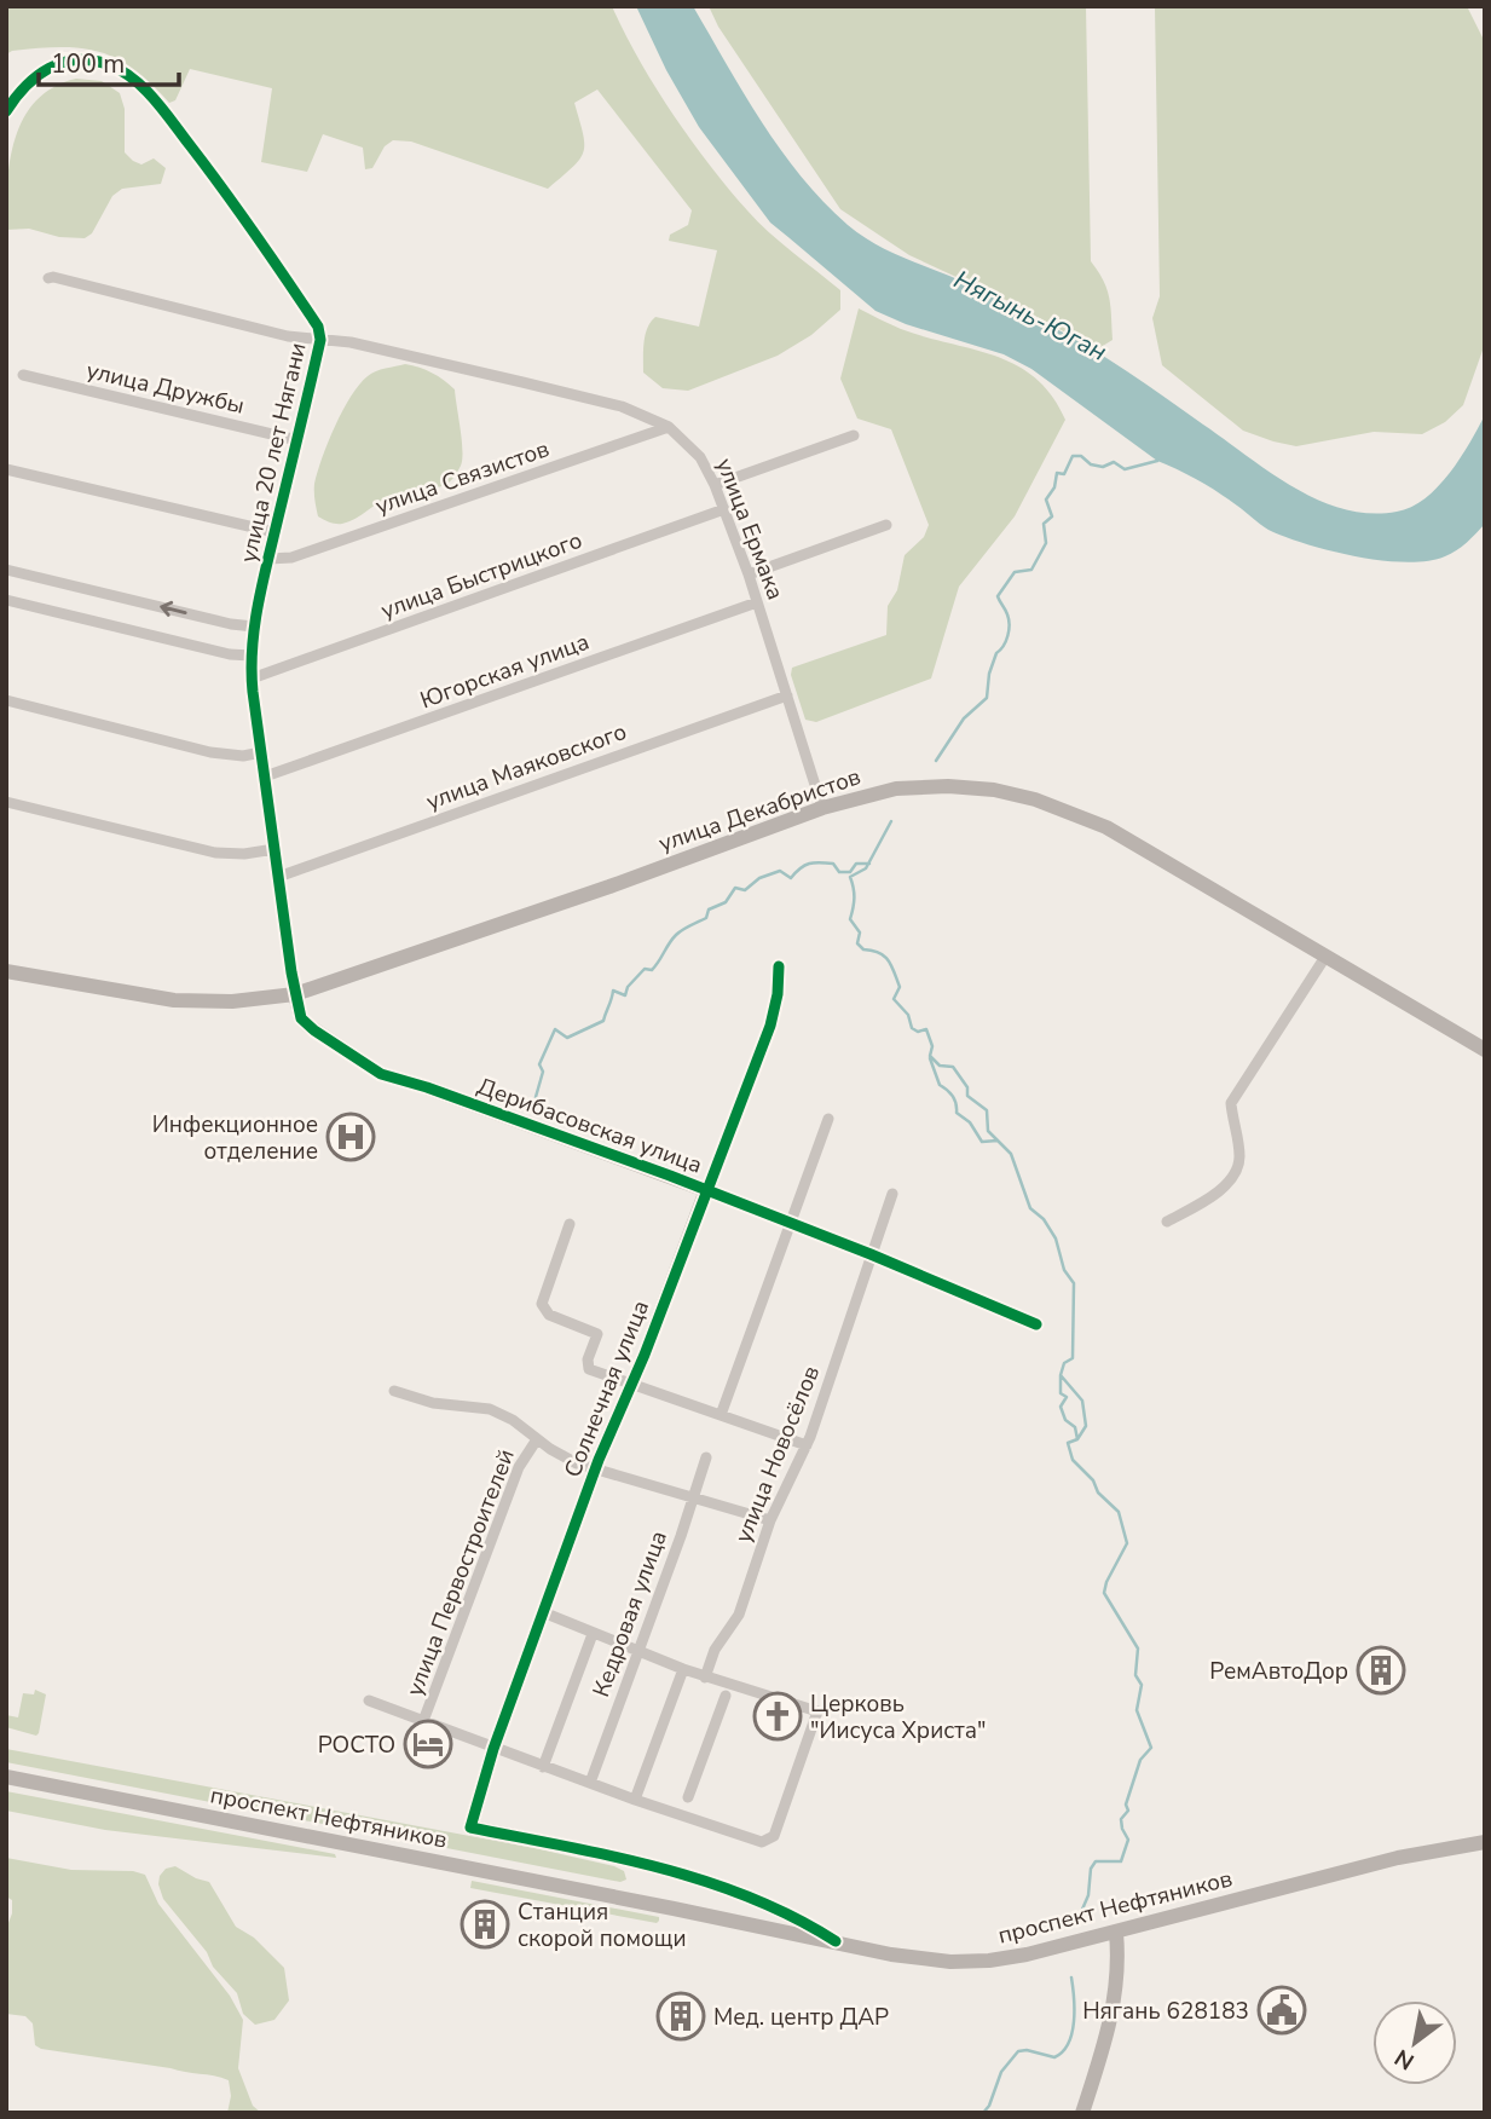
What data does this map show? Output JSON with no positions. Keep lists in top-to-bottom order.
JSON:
{
  "streets": {
    "main road": [
      "улица Декабристов",
      "Дерибасовская улица",
      "Солнечная улица",
      "проспект Нефтяников"
    ],
    "street": [
      "улица Дружбы",
      "улица 20 лет Нягани",
      "улица Связистов",
      "улица Ермака",
      "улица Быстрицкого",
      "Югорская улица",
      "улица Маяковского",
      "улица Новосёлов",
      "улица Первостроителей",
      "Кедровая улица"
    ]
  },
  "crossings": [
    ["улица Дружбы", "улица 20 лет Нягани"],
    ["улица 20 лет Нягани", "улица Связистов"],
    ["улица 20 лет Нягани", "улица Ермака"],
    ["улица 20 лет Нягани", "улица Быстрицкого"],
    ["улица 20 лет Нягани", "Югорская улица"],
    ["улица 20 лет Нягани", "улица Маяковского"],
    ["улица 20 лет Нягани", "улица Декабристов"],
    ["улица 20 лет Нягани", "Дерибасовская улица"],
    ["улица Связистов", "улица Ермака"],
    ["улица Ермака", "улица Быстрицкого"],
    ["улица Ермака", "Югорская улица"],
    ["улица Ермака", "улица Маяковского"],
    ["улица Ермака", "улица Декабристов"],
    ["улица Декабристов", "Дерибасовская улица"],
    ["Дерибасовская улица", "Солнечная улица"],
    ["Дерибасовская улица", "улица Новосёлов"]
  ],
  "water": ["Нягынь-Юган"],
  "places": {
    "hospital": ["Инфекционное отделение"],
    "building": ["РемАвтоДор", "Станция скорой помощи", "Мед. центр ДАР"],
    "church": ["Церковь \"Иисуса Христа\""],
    "hotel": ["РОСТО"],
    "public building": ["Нягань 628183"]
  },
  "scale_bar": "100 m",
  "north": "bottom left"
}
